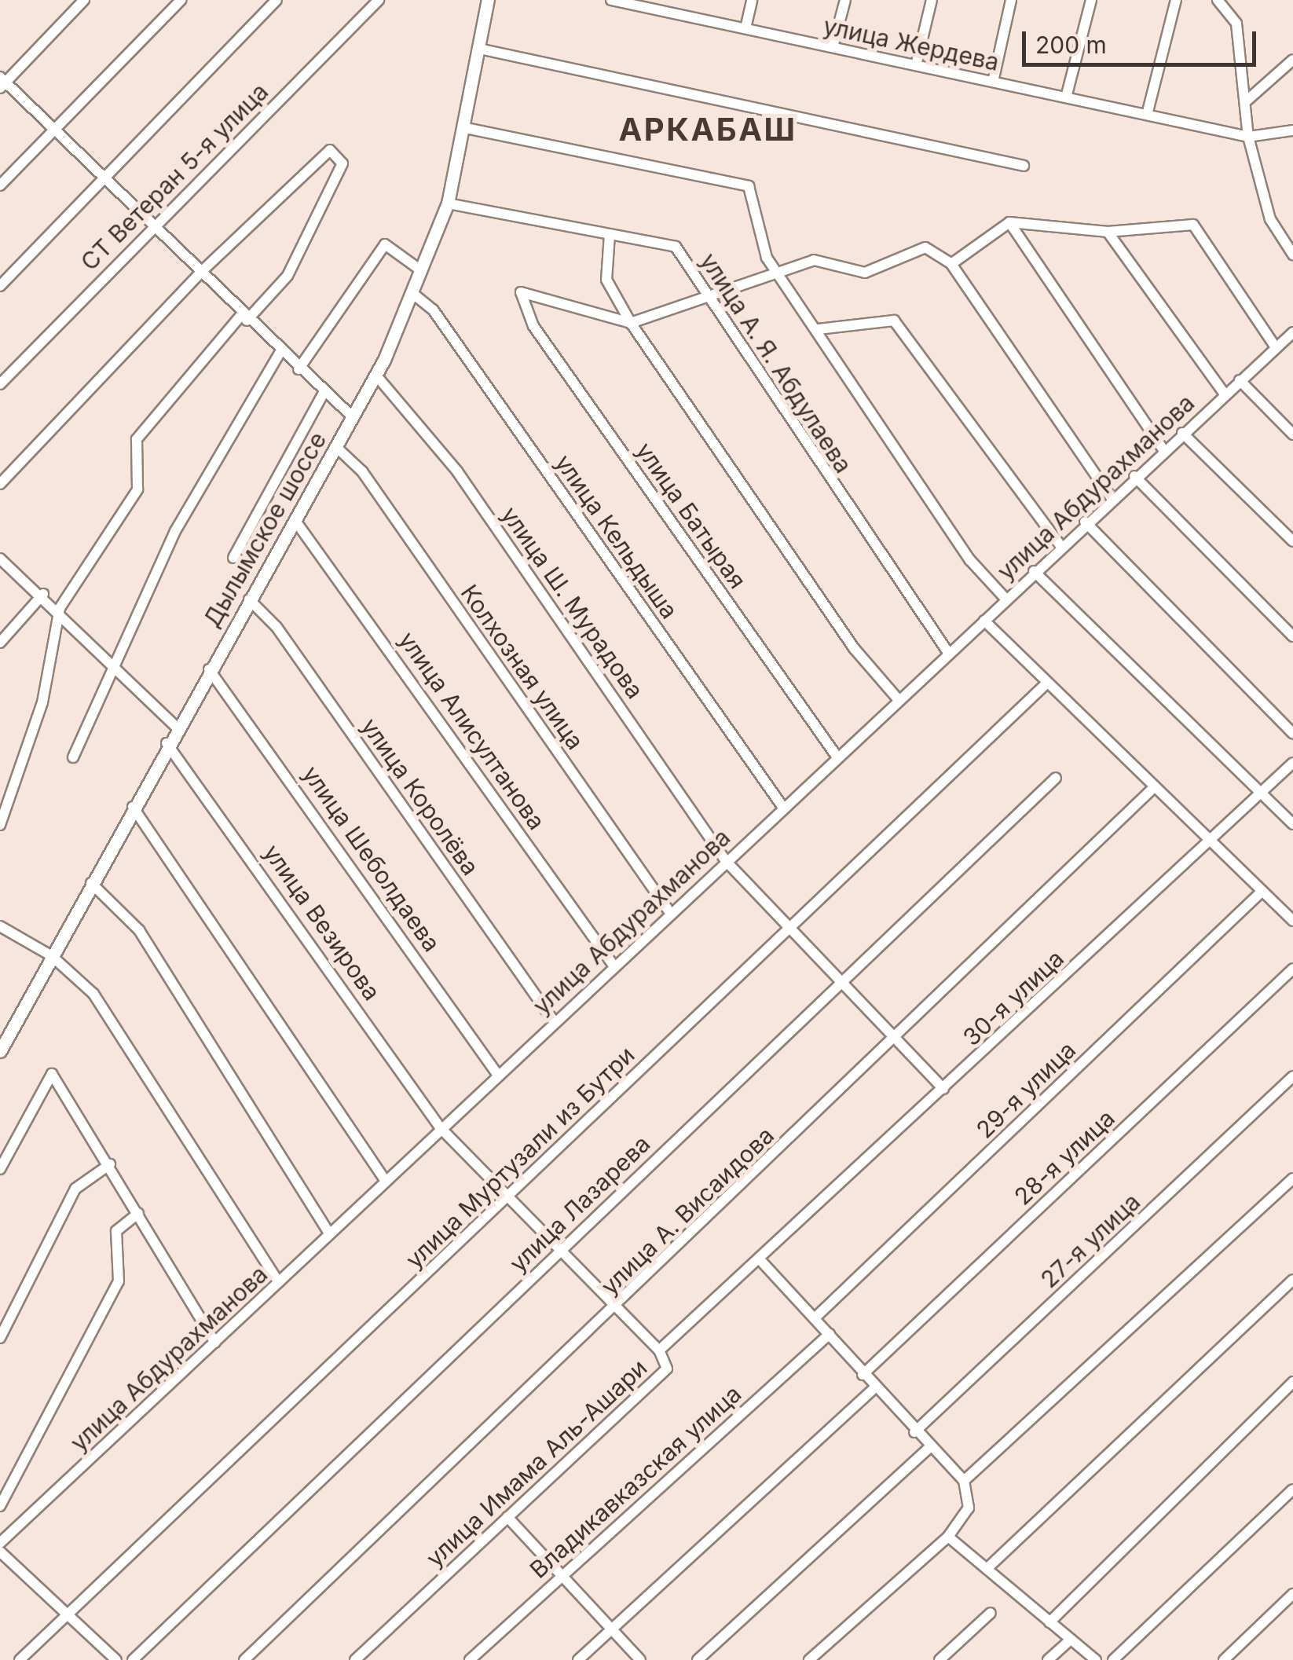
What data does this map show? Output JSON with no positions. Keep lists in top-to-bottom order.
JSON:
{
  "streets": {
    "main road": ["Дылымское шоссе"],
    "street": [
      "улица Жердева",
      "СТ Ветеран 5-я улица",
      "улица А. Я. Абдулаева",
      "улица Абдурахманова",
      "улица Батырая",
      "улица Кельдыша",
      "улица Ш. Мурадова",
      "Колхозная улица",
      "улица Алисултанова",
      "улица Королёва",
      "улица Шеболдаева",
      "улица Везирова",
      "30-я улица",
      "29-я улица",
      "улица Муртузали из Бутри",
      "28-я улица",
      "улица Лазарева",
      "улица А. Висаидова",
      "27-я улица",
      "улица Имама Аль-Ашари",
      "Владикавказская улица"
    ]
  },
  "crossings": [
    ["улица А. Я. Абдулаева", "улица Абдурахманова"],
    ["улица А. Я. Абдулаева", "Дылымское шоссе"],
    ["улица Абдурахманова", "улица Батырая"],
    ["улица Абдурахманова", "улица Кельдыша"],
    ["улица Абдурахманова", "улица Ш. Мурадова"],
    ["улица Абдурахманова", "Колхозная улица"],
    ["улица Абдурахманова", "улица Алисултанова"],
    ["улица Абдурахманова", "улица Королёва"],
    ["улица Абдурахманова", "улица Шеболдаева"],
    ["улица Абдурахманова", "улица Везирова"],
    ["Дылымское шоссе", "улица Кельдыша"],
    ["Дылымское шоссе", "улица Ш. Мурадова"],
    ["Дылымское шоссе", "Колхозная улица"],
    ["Дылымское шоссе", "улица Алисултанова"],
    ["Дылымское шоссе", "улица Королёва"],
    ["Дылымское шоссе", "улица Шеболдаева"],
    ["Дылымское шоссе", "улица Везирова"],
    ["улица Ш. Мурадова", "30-я улица"],
    ["улица Ш. Мурадова", "улица Муртузали из Бутри"],
    ["улица Ш. Мурадова", "улица Лазарева"],
    ["улица Ш. Мурадова", "улица А. Висаидова"],
    ["улица Везирова", "улица Муртузали из Бутри"],
    ["улица Везирова", "улица Лазарева"],
    ["улица Везирова", "улица А. Висаидова"],
    ["улица Везирова", "улица Имама Аль-Ашари"],
    ["30-я улица", "улица Имама Аль-Ашари"]
  ],
  "districts": ["АРКАБАШ"],
  "scale_bar": "200 m"
}
